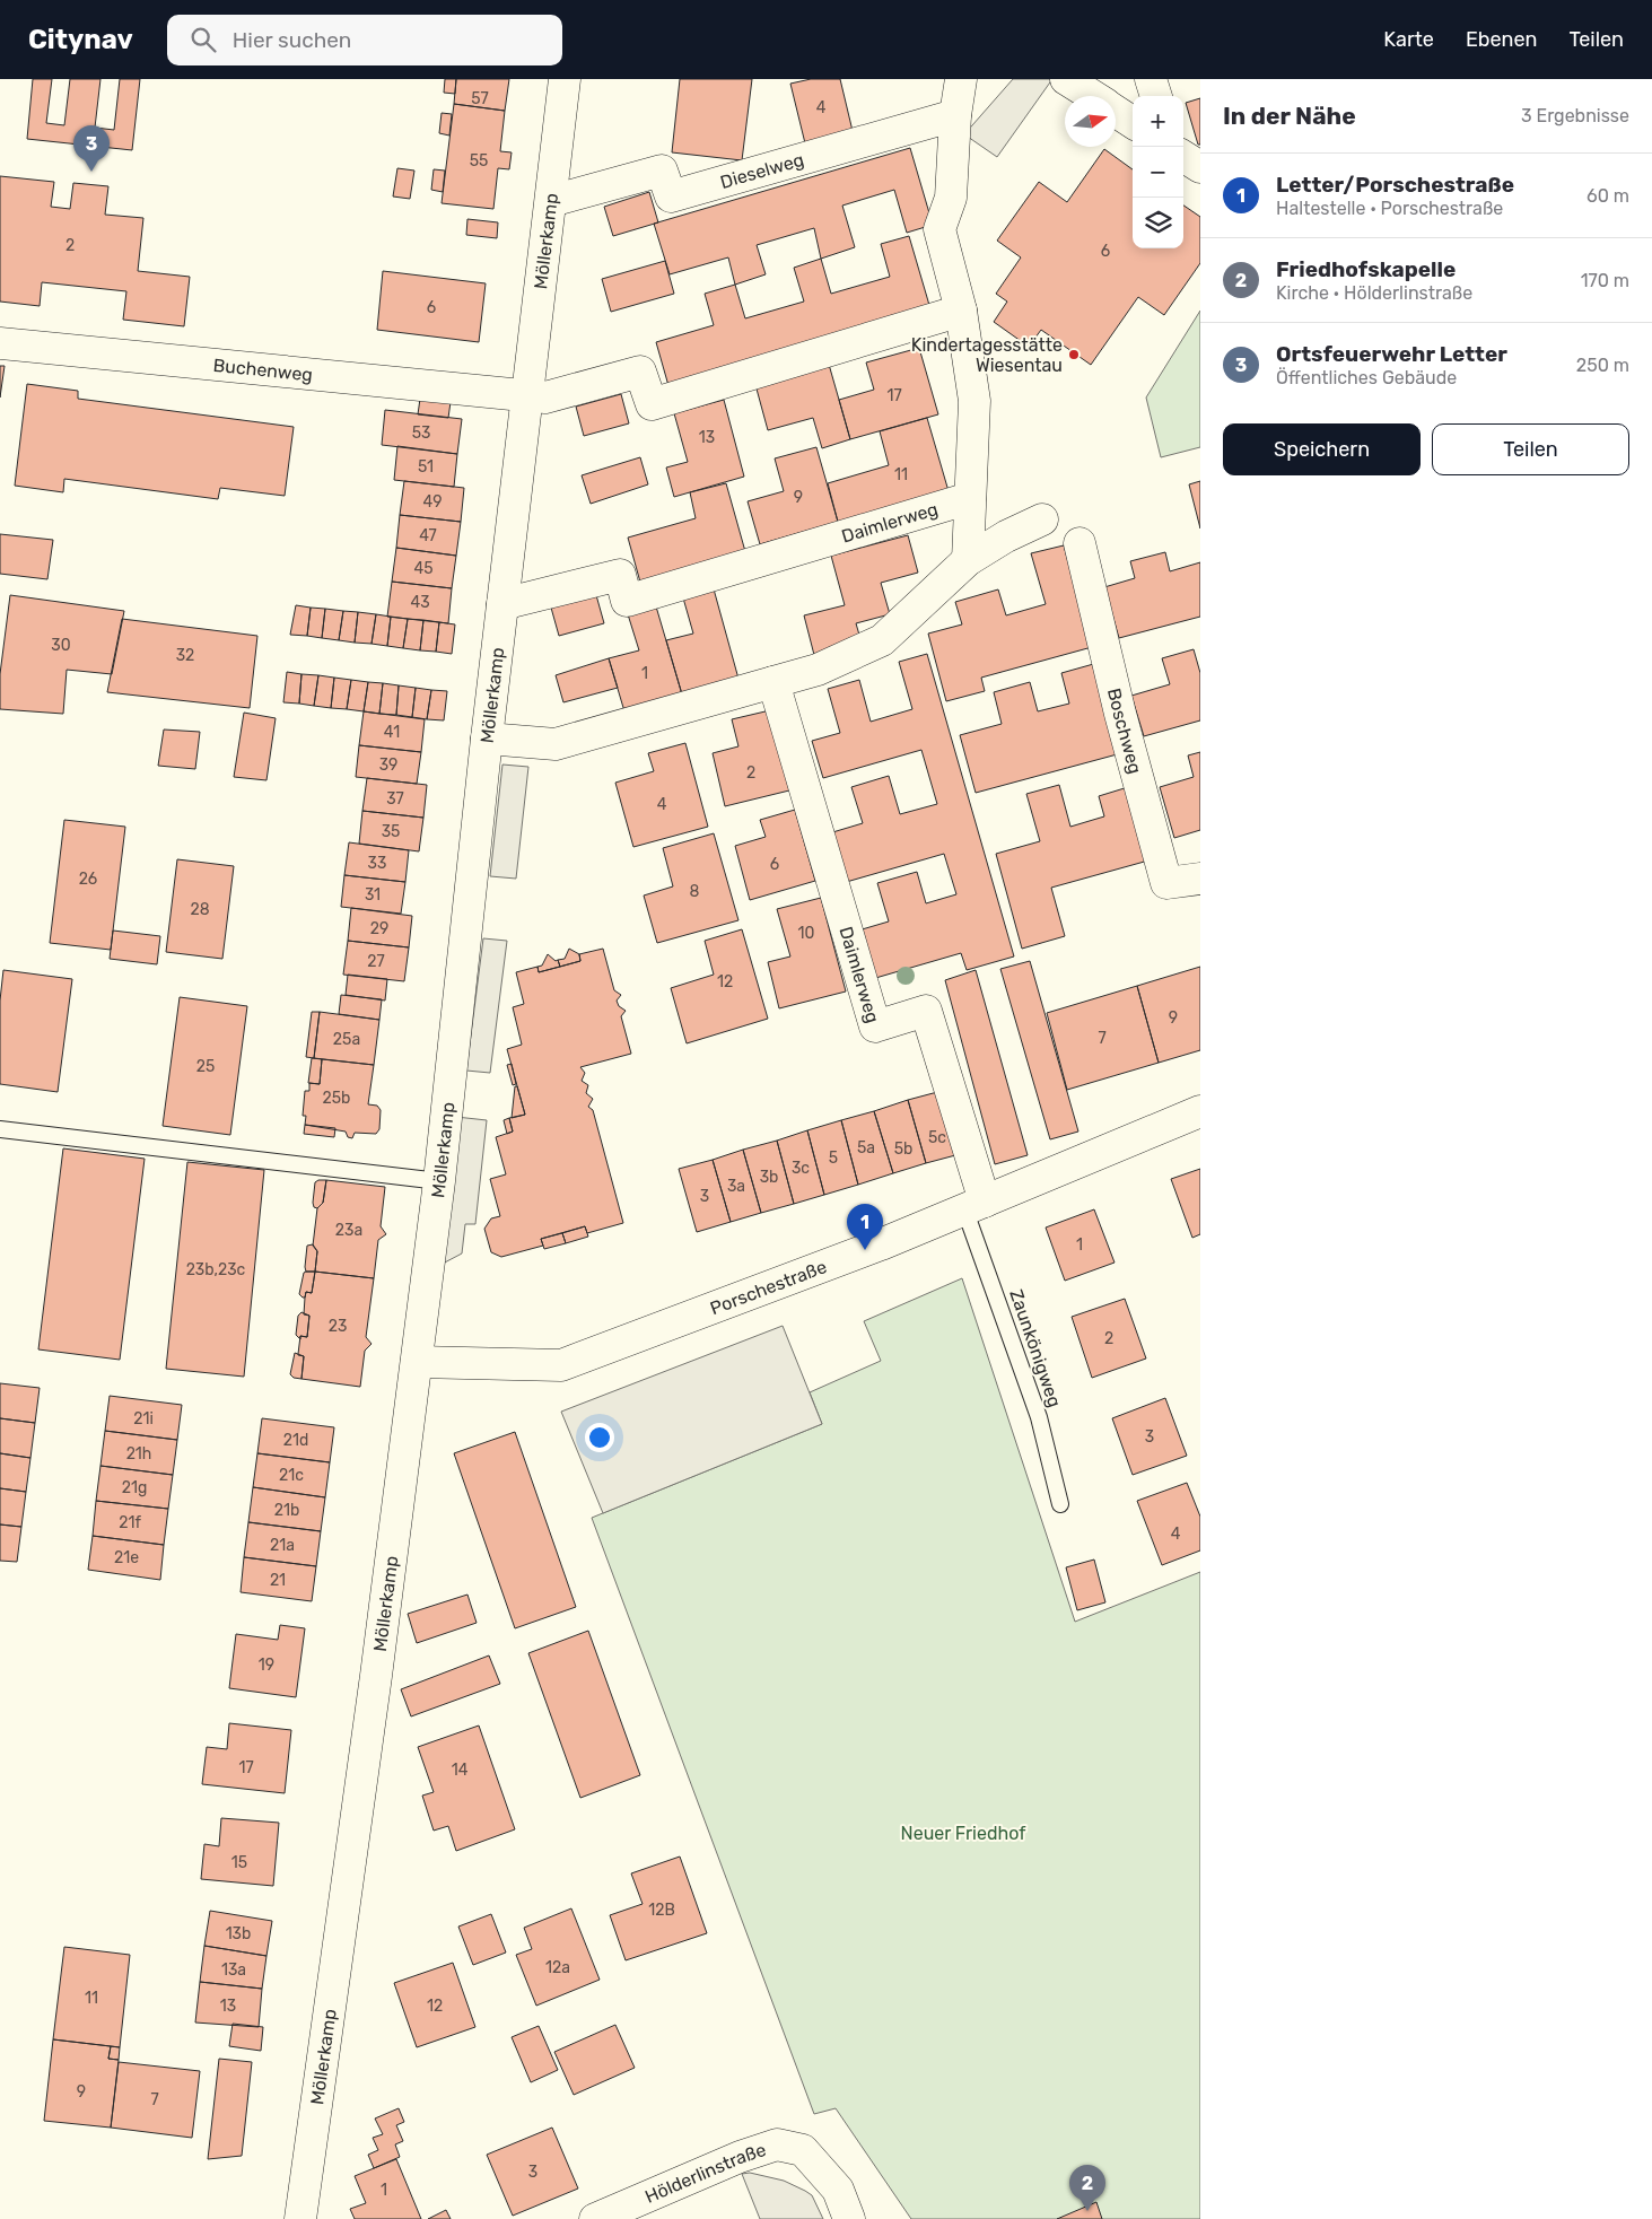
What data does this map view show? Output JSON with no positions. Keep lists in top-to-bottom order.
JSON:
{
  "streets": {
    "street": [
      "Dieselweg",
      "Möllerkamp",
      "Buchenweg",
      "Daimlerweg",
      "Boschweg",
      "Porschestraße",
      "Hölderlinstraße"
    ],
    "lane": ["Zaunkönigweg"]
  },
  "crossings": [
    ["Dieselweg", "Möllerkamp"],
    ["Möllerkamp", "Buchenweg"],
    ["Möllerkamp", "Daimlerweg"],
    ["Möllerkamp", "Porschestraße"],
    ["Daimlerweg", "Porschestraße"],
    ["Daimlerweg", "Zaunkönigweg"],
    ["Porschestraße", "Zaunkönigweg"]
  ],
  "parks": ["Neuer Friedhof"],
  "places": ["Kindertagesstätte Wiesentau"],
  "house_numbers": [
    "57",
    "4",
    "55",
    "2",
    "6",
    "6",
    "17",
    "53",
    "13",
    "51",
    "11",
    "9",
    "49",
    "47",
    "45",
    "43",
    "30",
    "32",
    "1",
    "41",
    "39",
    "2",
    "37",
    "4",
    "35",
    "33",
    "6",
    "26",
    "8",
    "31",
    "28",
    "29",
    "10",
    "27",
    "12",
    "9",
    "7",
    "25a",
    "25",
    "25b",
    "5c",
    "5a",
    "5b",
    "5",
    "3c",
    "3b",
    "3a",
    "3",
    "23a",
    "1",
    "23b,23c",
    "23",
    "2",
    "21i",
    "3",
    "21d",
    "21h",
    "21c",
    "21g",
    "21b",
    "21f",
    "4",
    "21a",
    "21e",
    "21",
    "19",
    "17",
    "14",
    "15",
    "12B",
    "13b",
    "12a",
    "13a",
    "11",
    "13",
    "12",
    "9",
    "7",
    "3",
    "1"
  ],
  "north": "right",
  "page": {
    "header": "Citynav",
    "search": "Hier suchen",
    "nav": ["Karte", "Ebenen", "Teilen"],
    "heading": ["In der Nähe", "3 Ergebnisse"],
    "map_buttons": ["+", "−"],
    "pins": ["3", "1", "2"],
    "list": [
      {
        "mark": "1",
        "name": "Letter/Porschestraße",
        "note": "Haltestelle · Porschestraße",
        "value": "60 m"
      },
      {
        "mark": "2",
        "name": "Friedhofskapelle",
        "note": "Kirche · Hölderlinstraße",
        "value": "170 m"
      },
      {
        "mark": "3",
        "name": "Ortsfeuerwehr Letter",
        "note": "Öffentliches Gebäude",
        "value": "250 m"
      }
    ],
    "buttons": ["Speichern", "Teilen"]
  }
}
